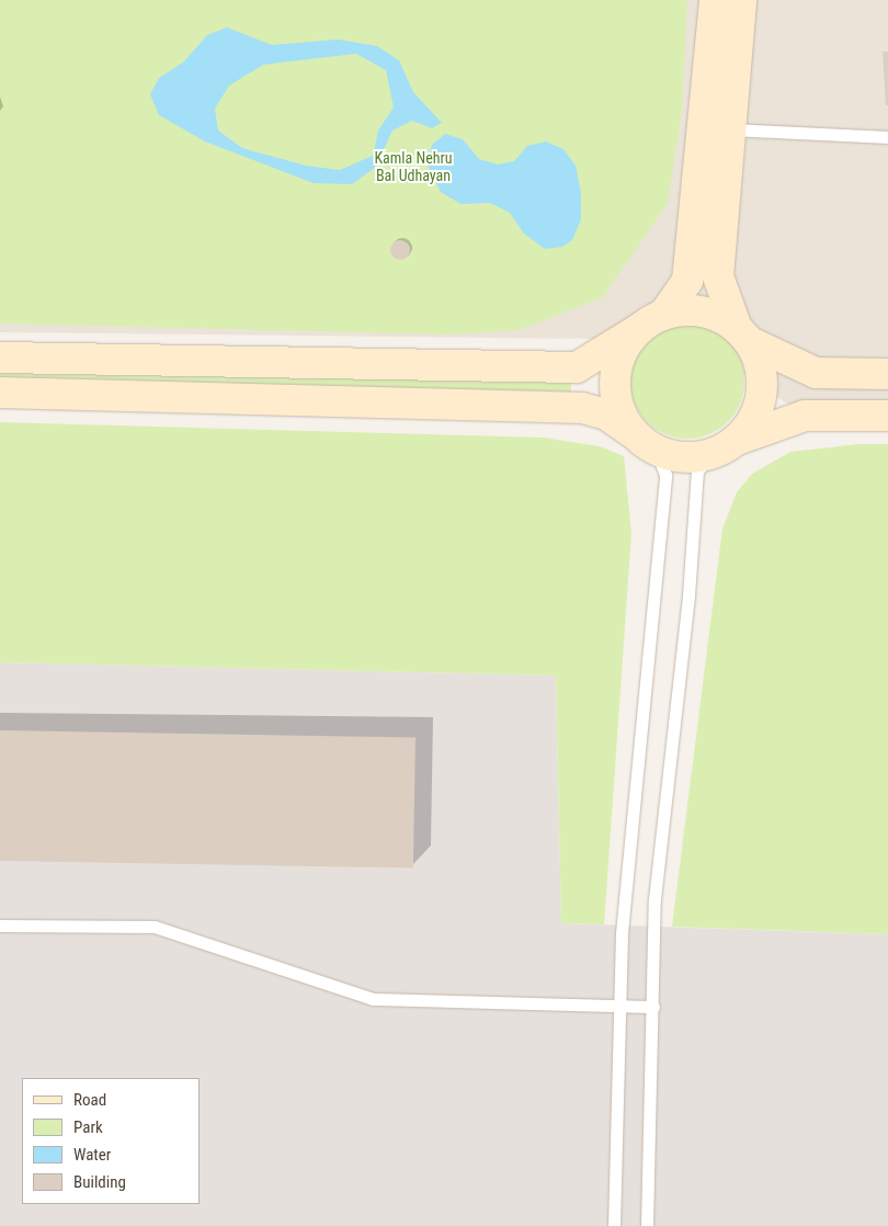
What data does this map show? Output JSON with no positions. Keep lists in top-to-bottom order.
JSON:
{
  "parks": ["Kamla Nehru Bal Udhayan"],
  "legend": [
    "Road",
    "Park",
    "Water",
    "Building"
  ]
}
